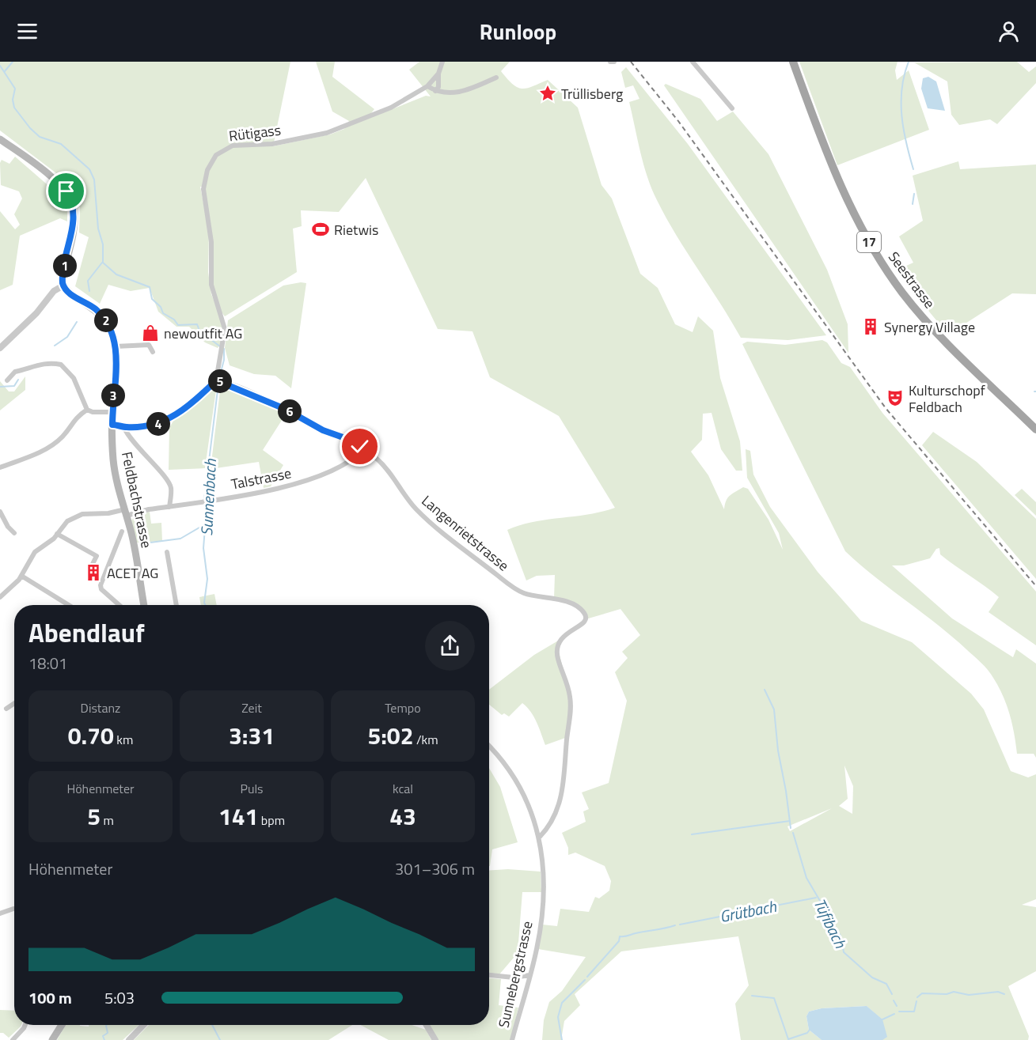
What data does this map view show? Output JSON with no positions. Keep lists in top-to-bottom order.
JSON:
{
  "streets": {
    "main road": ["17", "Seestrasse", "Feldbachstrasse"],
    "street": [
      "Rütigass",
      "Talstrasse",
      "Langenrietstrasse",
      "Sunnebergstrasse"
    ]
  },
  "crossings": [
    ["Rütigass", "Langenrietstrasse"],
    ["Talstrasse", "Feldbachstrasse"],
    ["Talstrasse", "Langenrietstrasse"],
    ["Langenrietstrasse", "Sunnebergstrasse"]
  ],
  "water": ["Sunnenbach", "Grütbach", "Tüfibach"],
  "places": {
    "place": ["Trüllisberg"],
    "sports": ["Rietwis"],
    "building": ["Synergy Village", "ACET AG"],
    "shop": ["newoutfit AG"],
    "theatre": ["Kulturschopf Feldbach"]
  },
  "page": {
    "header": "Runloop",
    "pins": [
      "1",
      "2",
      "5",
      "3",
      "6",
      "4"
    ],
    "heading": ["Abendlauf", "18:01"],
    "stats": [
      ["Distanz", "0.70 km"],
      ["Zeit", "3:31"],
      ["Tempo", "5:02 /km"],
      ["Höhenmeter", "5 m"],
      ["Puls", "141 bpm"],
      ["kcal", "43"]
    ],
    "chart": ["Höhenmeter", "301–306 m"],
    "list": [
      {
        "name": "100 m",
        "note": "5:03"
      }
    ]
  }
}
